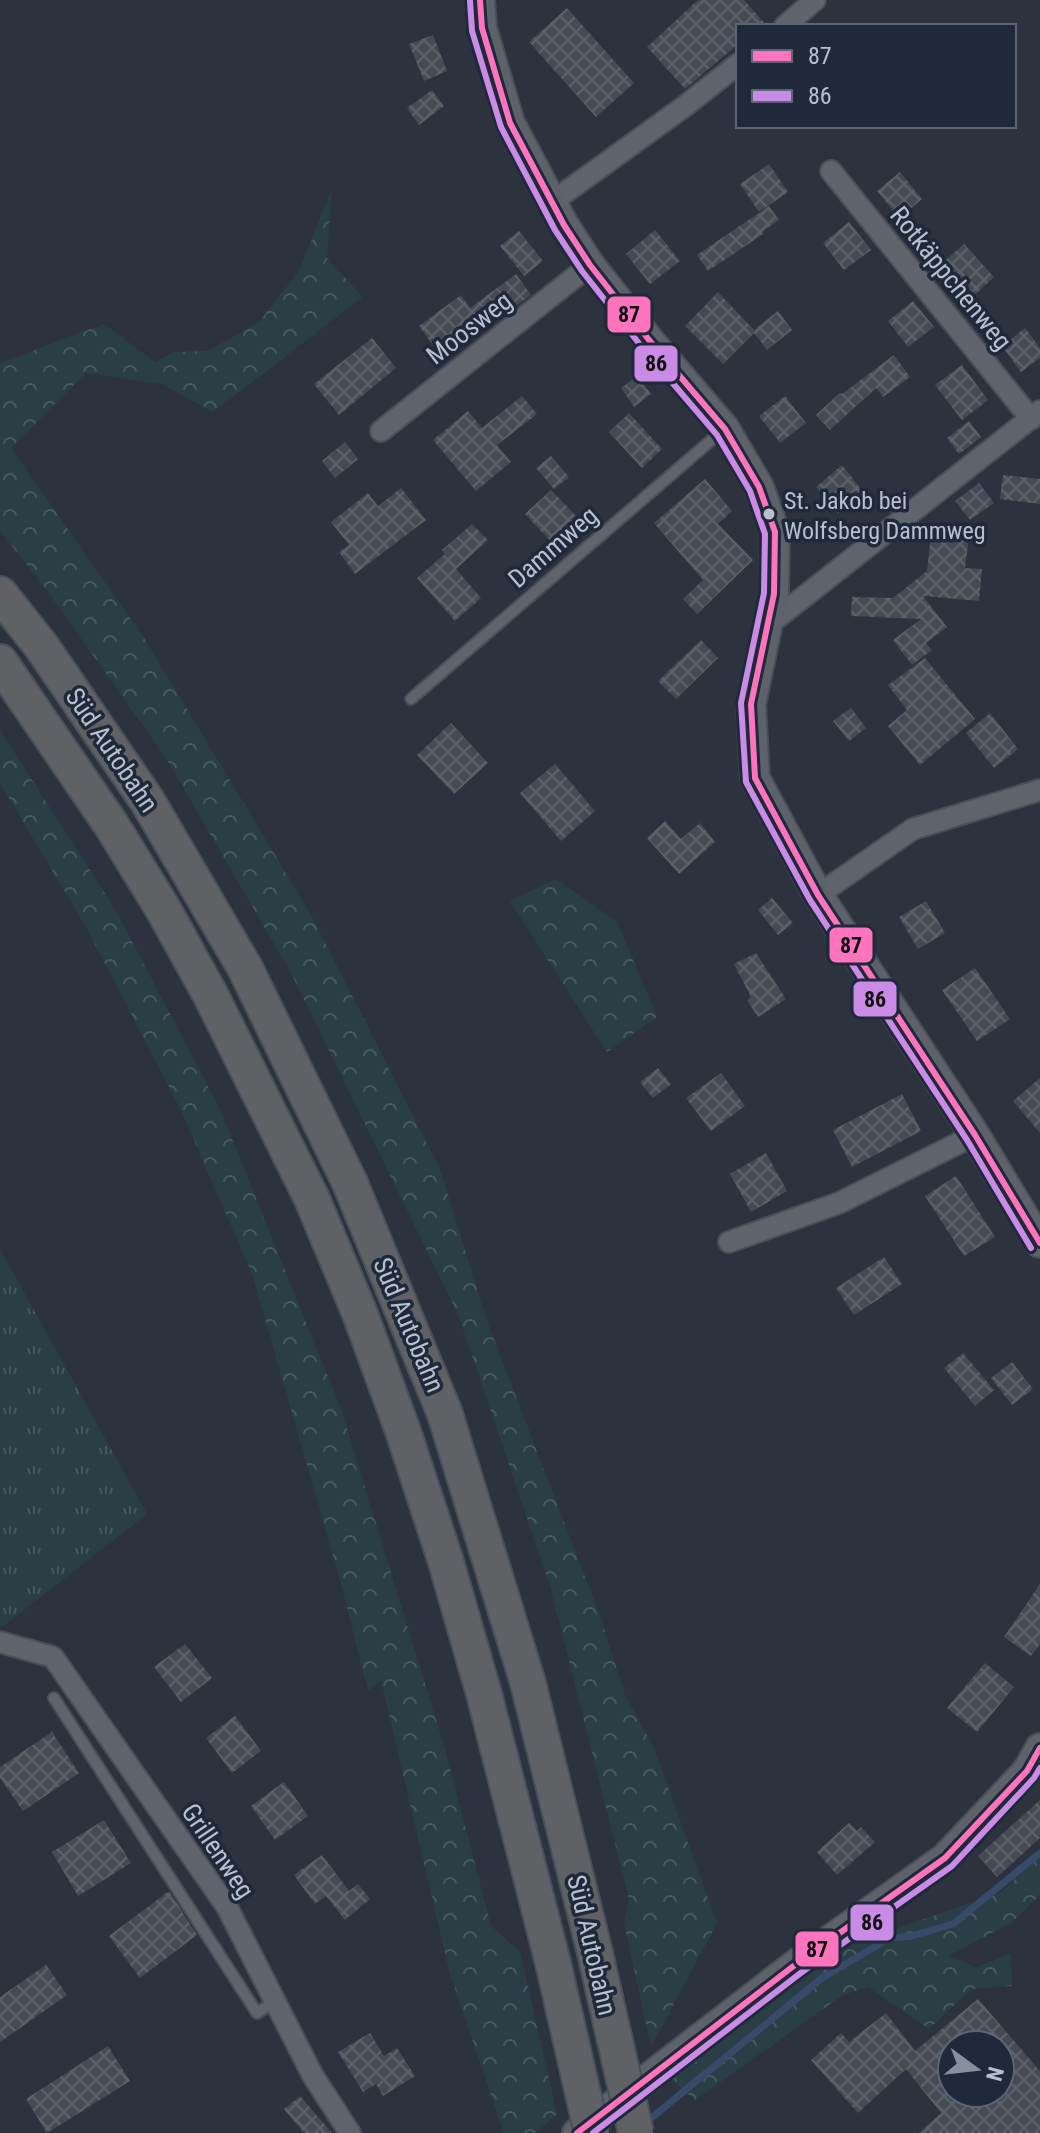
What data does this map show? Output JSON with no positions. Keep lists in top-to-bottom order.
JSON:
{
  "streets": {
    "highway": ["Süd Autobahn"],
    "street": ["Rotkäppchenweg", "Moosweg", "Grillenweg"],
    "lane": ["Dammweg"]
  },
  "places": ["St. Jakob bei Wolfsberg Dammweg"],
  "lines": ["transit line 87", "transit line 86"],
  "legend": ["87", "86"],
  "north": "right"
}
